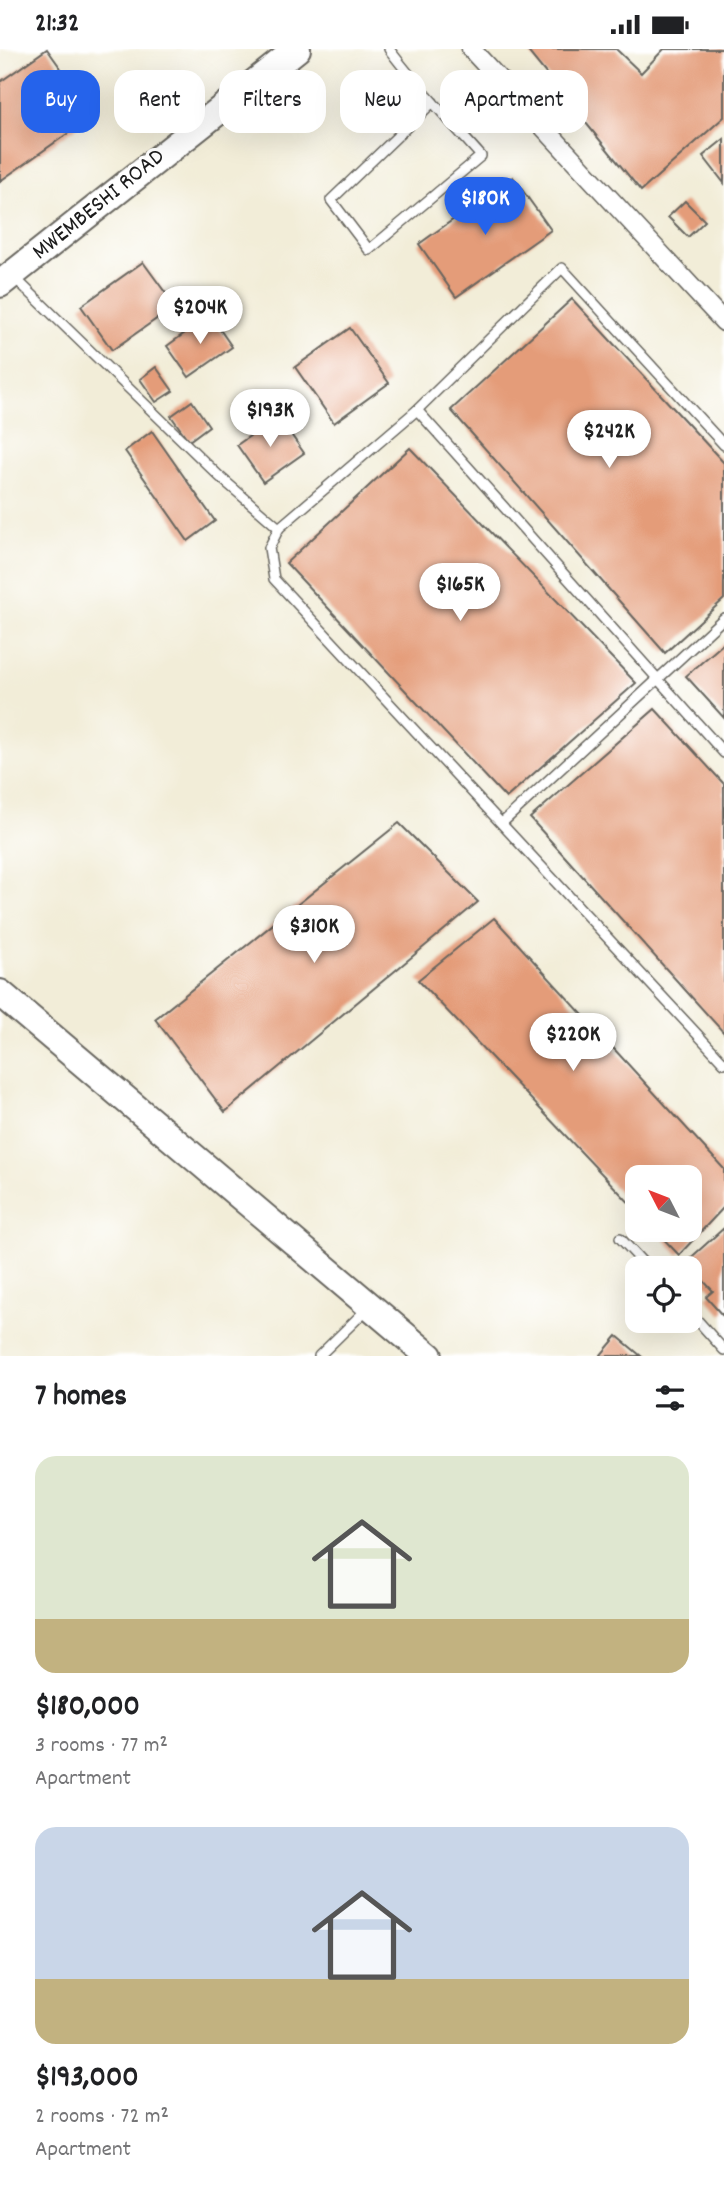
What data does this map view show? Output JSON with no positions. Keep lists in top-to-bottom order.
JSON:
{
  "streets": {
    "street": ["MWEMBESHI ROAD"]
  },
  "north": "top left",
  "page": {
    "status": "21:32",
    "chip": [
      "Buy",
      "Rent",
      "Filters",
      "New",
      "Apartment"
    ],
    "price": [
      "$180K",
      "$204K",
      "$193K",
      "$242K",
      "$165K",
      "$310K",
      "$220K"
    ],
    "heading": "7 homes",
    "list": [
      {
        "name": "$180,000",
        "note": "3 rooms · 77 m² · Apartment"
      },
      {
        "name": "$193,000",
        "note": "2 rooms · 72 m² · Apartment"
      }
    ]
  }
}
